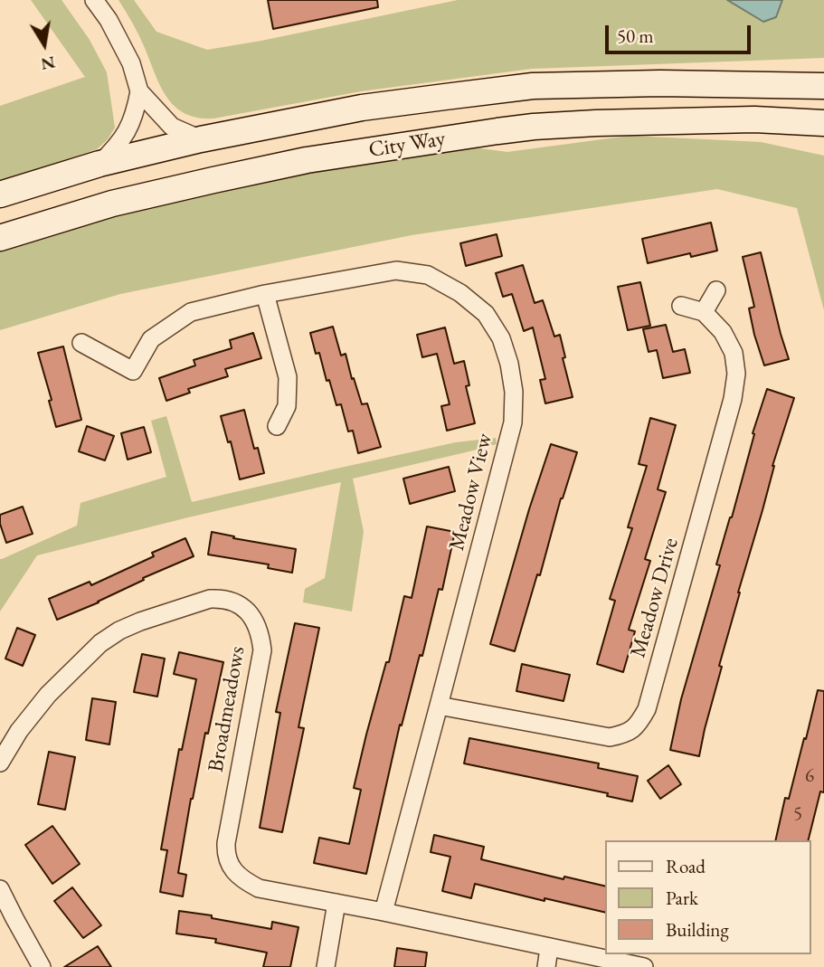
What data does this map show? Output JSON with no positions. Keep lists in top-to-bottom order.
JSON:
{
  "streets": {
    "main road": ["City Way"],
    "street": ["Meadow View", "Meadow Drive", "Broadmeadows"]
  },
  "crossings": [
    ["Meadow View", "Meadow Drive"],
    ["Meadow View", "Broadmeadows"]
  ],
  "house_numbers": ["6", "5"],
  "legend": ["Road", "Park", "Building"],
  "scale_bar": "50 m",
  "north": "bottom"
}
